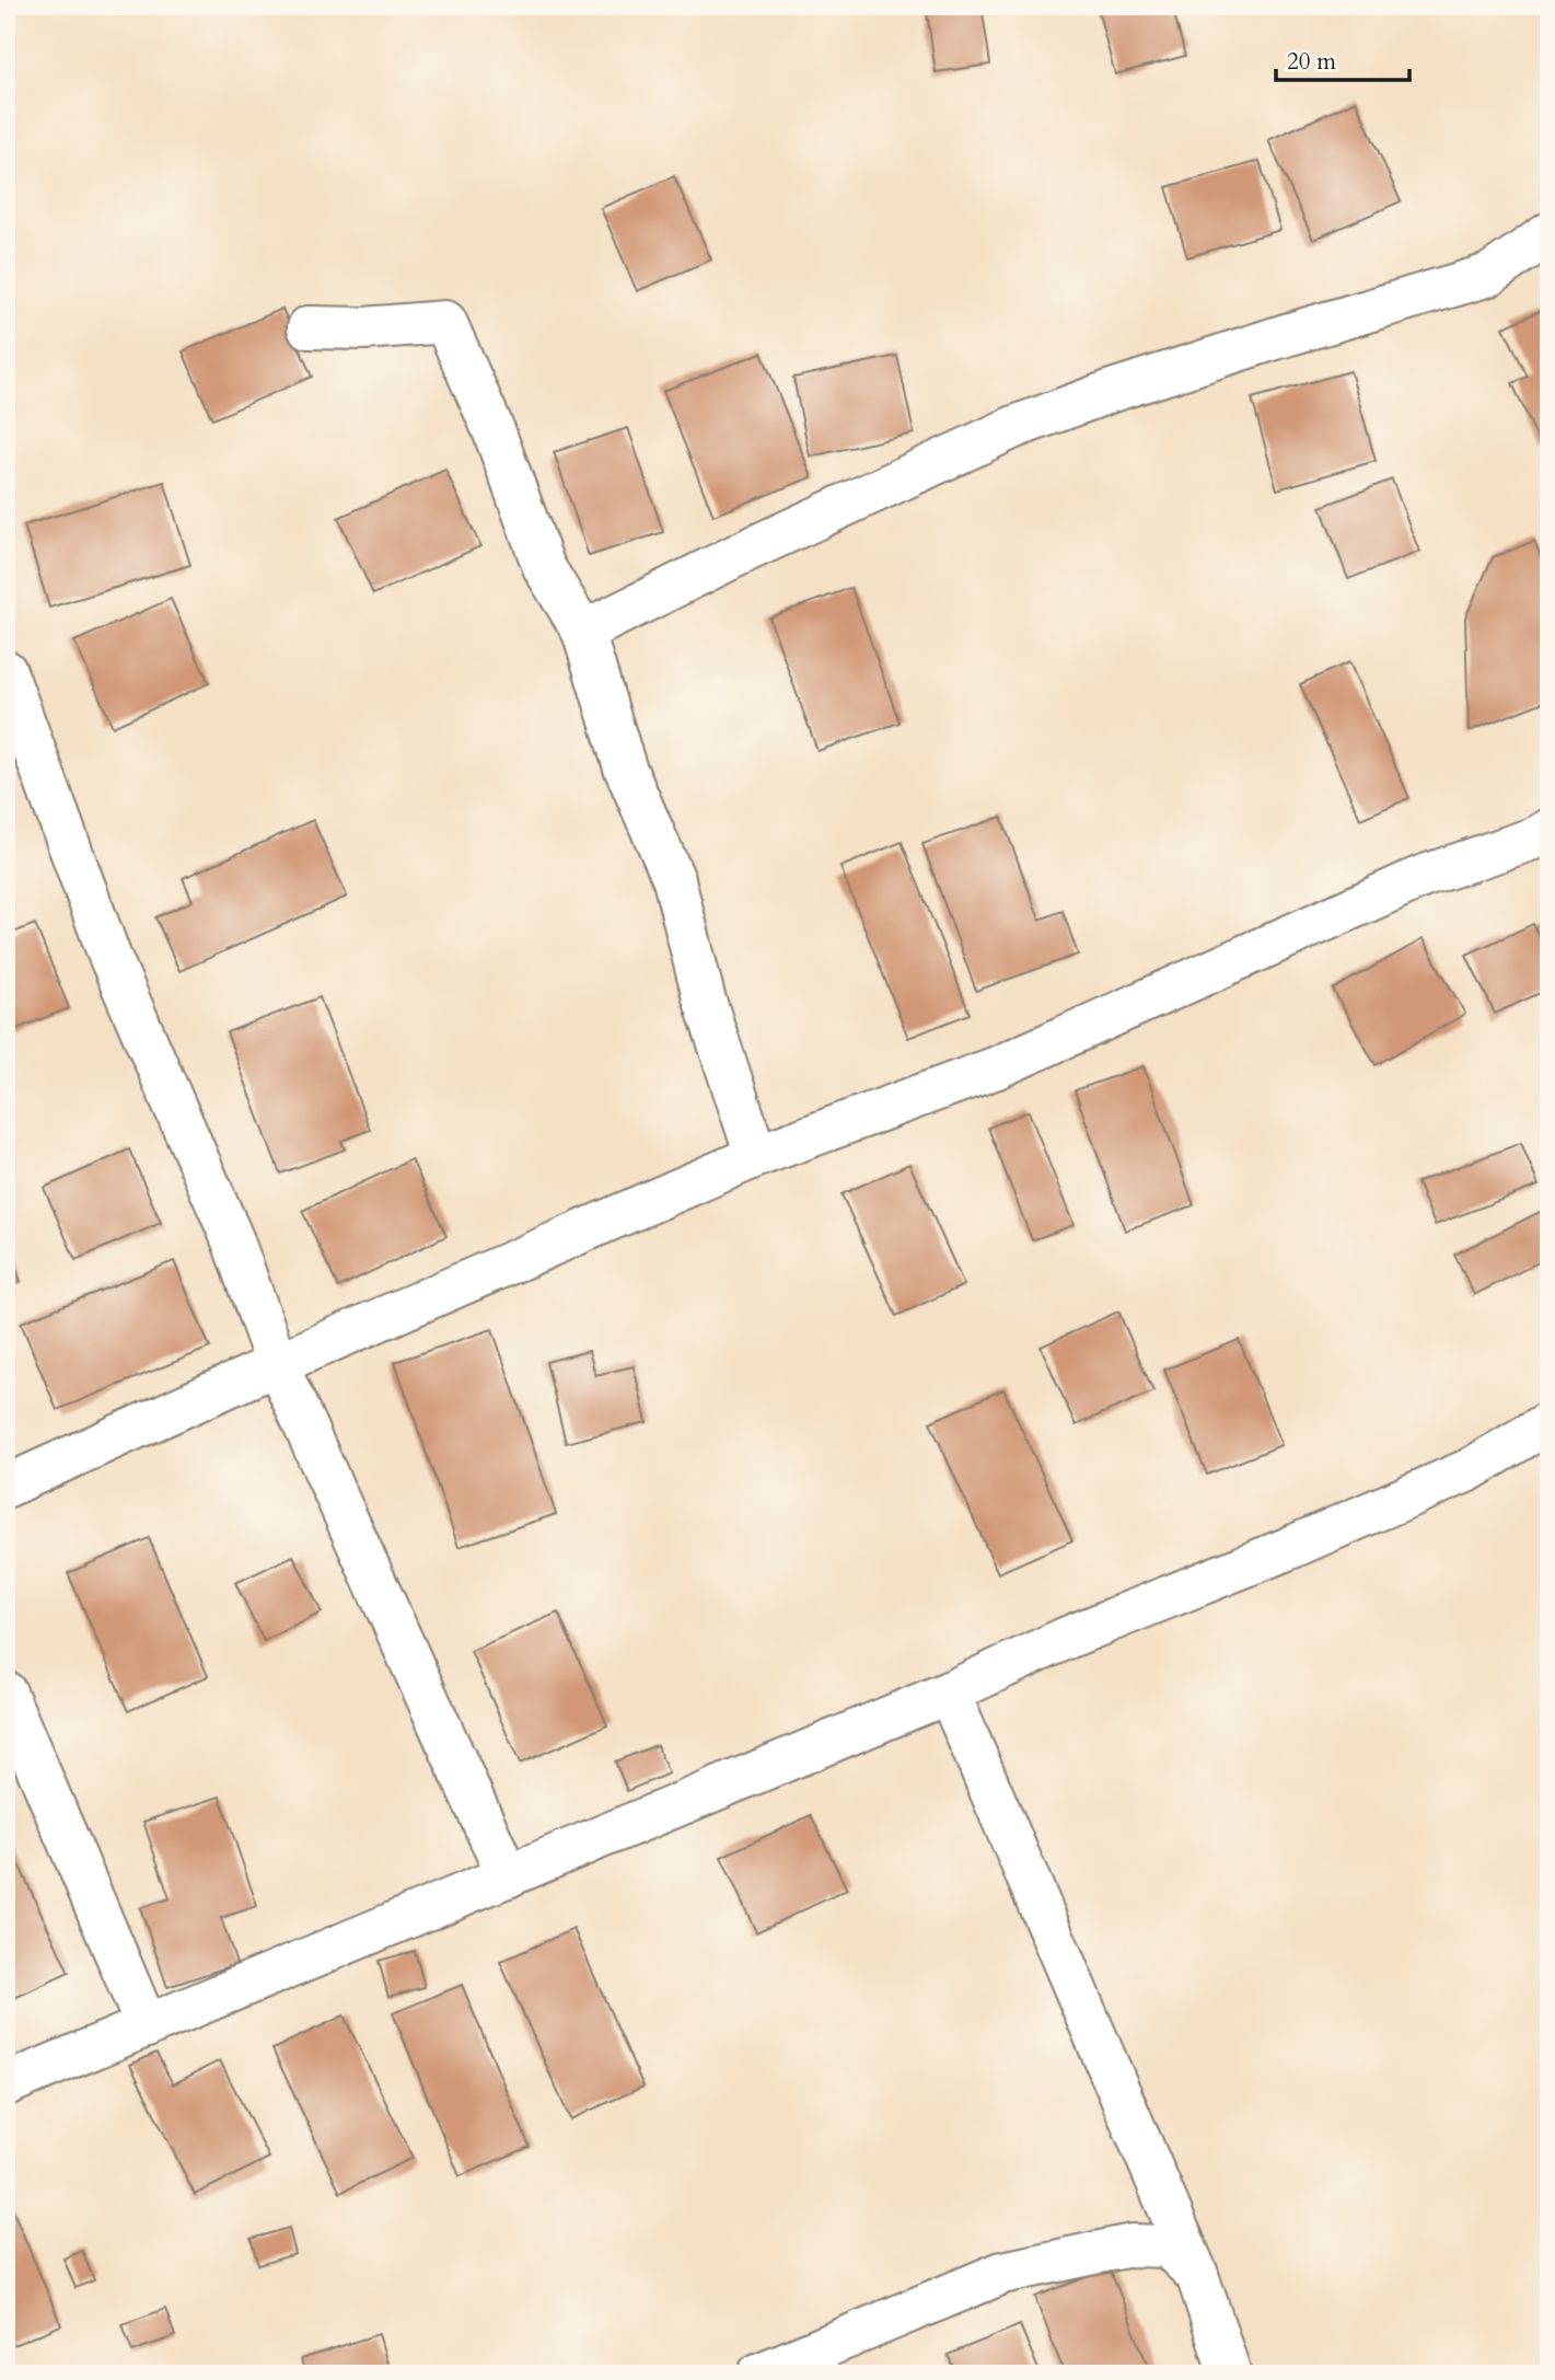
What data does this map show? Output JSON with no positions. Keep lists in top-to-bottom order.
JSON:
{
  "scale_bar": "20 m"
}
